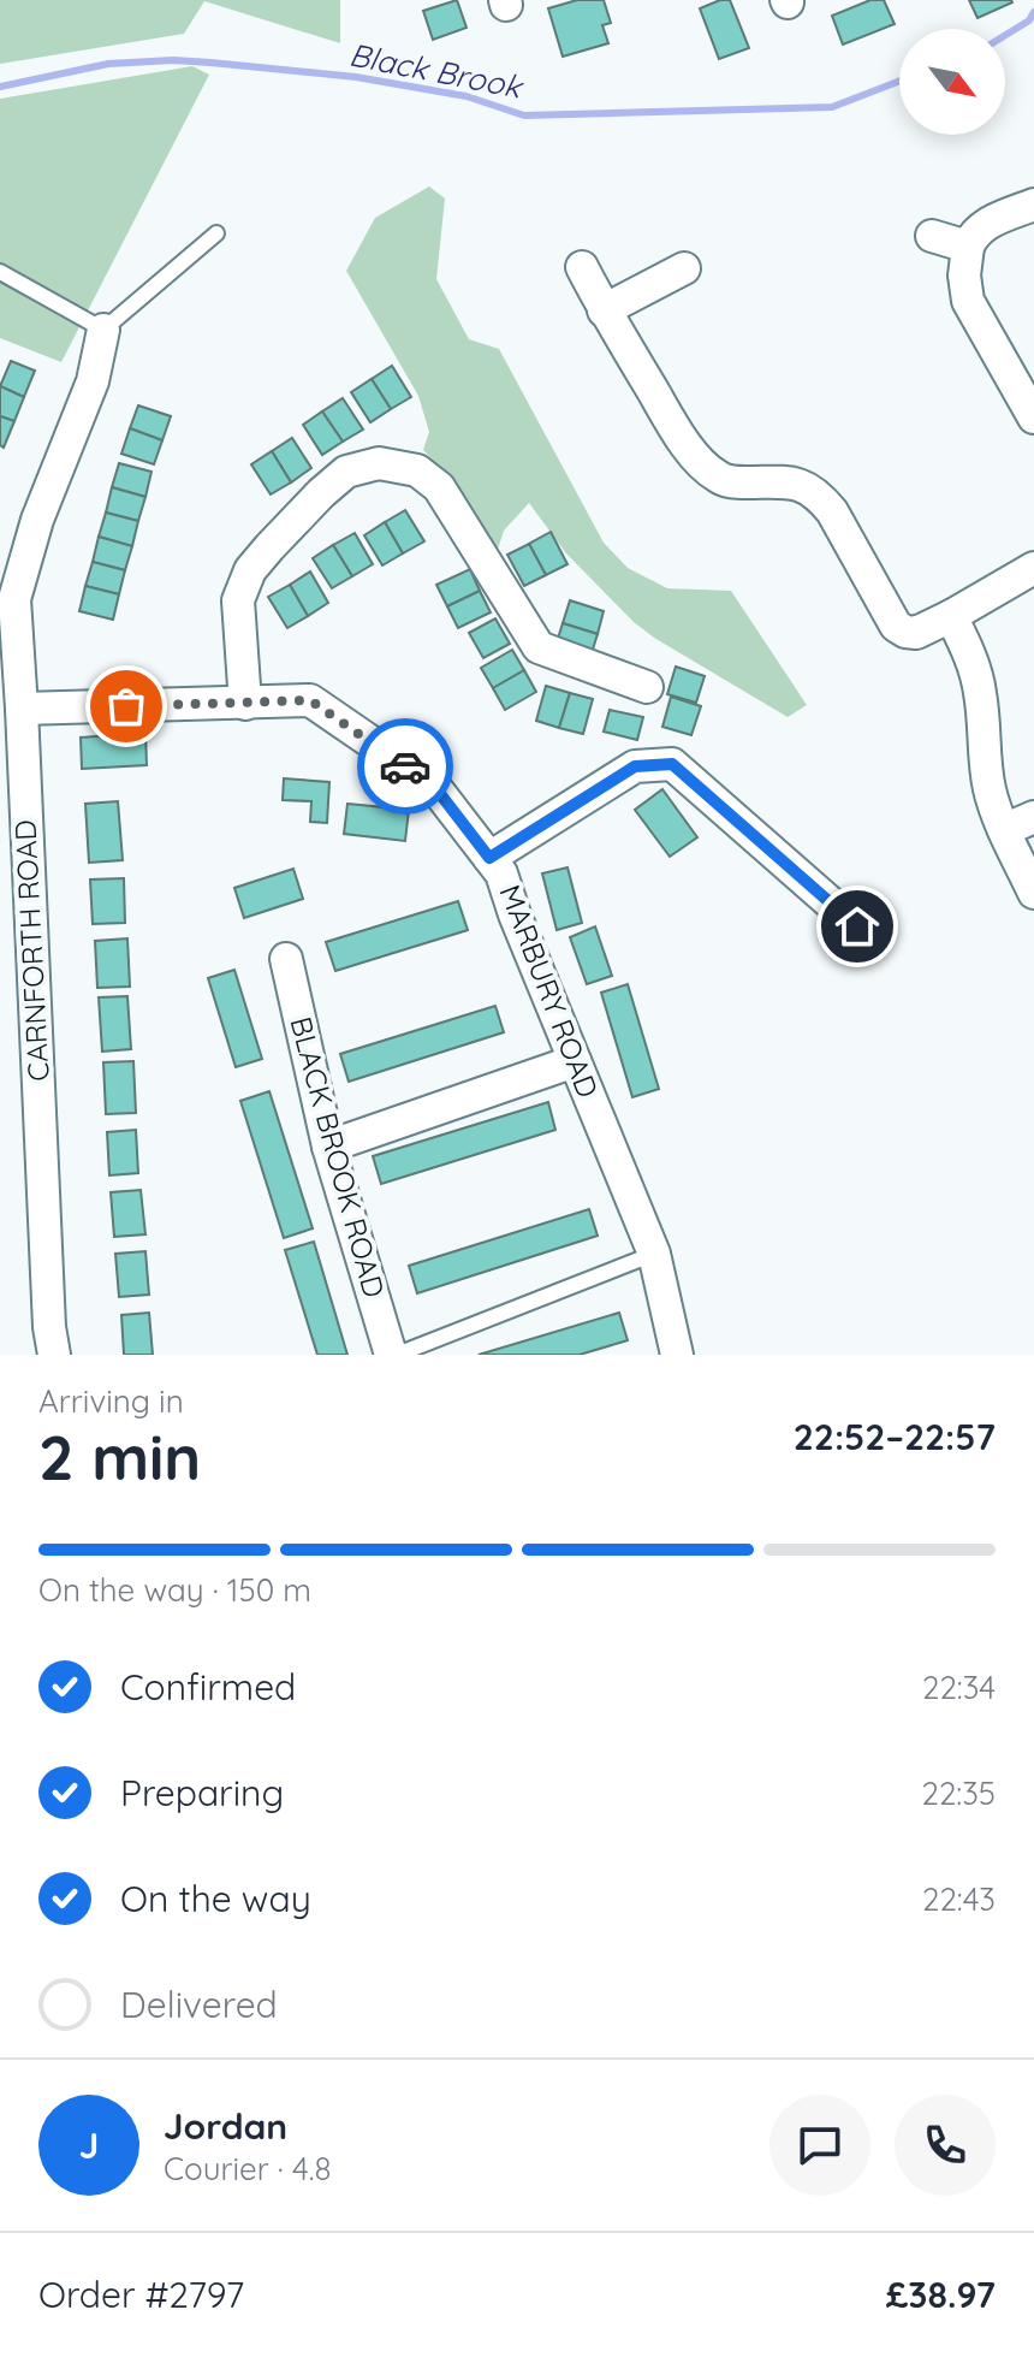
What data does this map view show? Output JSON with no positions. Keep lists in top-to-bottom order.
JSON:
{
  "streets": {
    "street": ["CARNFORTH ROAD", "MARBURY ROAD", "BLACK BROOK ROAD"]
  },
  "crossings": [
    ["CARNFORTH ROAD", "MARBURY ROAD"]
  ],
  "water": ["Black Brook"],
  "north": "bottom right",
  "page": {
    "heading": ["2 min", "Arriving in", "22:52–22:57"],
    "panel": [
      "Jordan",
      "Courier · 4.8",
      "Order #2797",
      "£38.97"
    ],
    "bar": "On the way · 150 m",
    "list": [
      ["Confirmed", "22:34"],
      ["Preparing", "22:35"],
      ["On the way", "22:43"],
      "Delivered"
    ],
    "round": "J"
  }
}
